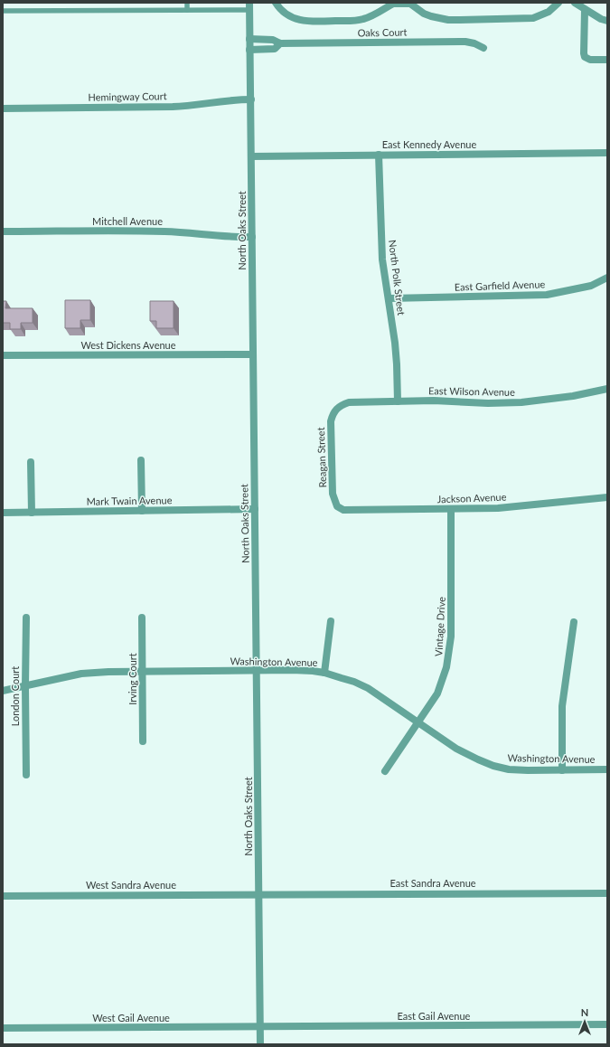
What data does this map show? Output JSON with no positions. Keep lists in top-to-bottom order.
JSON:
{
  "streets": {
    "street": [
      "Oaks Court",
      "Hemingway Court",
      "East Kennedy Avenue",
      "Mitchell Avenue",
      "North Oaks Street",
      "North Polk Street",
      "East Garfield Avenue",
      "West Dickens Avenue",
      "East Wilson Avenue",
      "Reagan Street",
      "Jackson Avenue",
      "Mark Twain Avenue",
      "Vintage Drive",
      "Washington Avenue",
      "Irving Court",
      "London Court",
      "East Sandra Avenue",
      "West Sandra Avenue",
      "East Gail Avenue",
      "West Gail Avenue"
    ]
  },
  "crossings": [
    ["Oaks Court", "North Oaks Street"],
    ["Hemingway Court", "North Oaks Street"],
    ["East Kennedy Avenue", "North Oaks Street"],
    ["East Kennedy Avenue", "North Polk Street"],
    ["Mitchell Avenue", "North Oaks Street"],
    ["North Oaks Street", "West Dickens Avenue"],
    ["North Oaks Street", "Mark Twain Avenue"],
    ["North Oaks Street", "Washington Avenue"],
    ["North Oaks Street", "East Sandra Avenue"],
    ["North Oaks Street", "West Sandra Avenue"],
    ["North Oaks Street", "East Gail Avenue"],
    ["North Oaks Street", "West Gail Avenue"],
    ["North Polk Street", "East Garfield Avenue"],
    ["North Polk Street", "East Wilson Avenue"],
    ["East Wilson Avenue", "Reagan Street"],
    ["Reagan Street", "Jackson Avenue"],
    ["Jackson Avenue", "Vintage Drive"],
    ["Vintage Drive", "Washington Avenue"],
    ["Washington Avenue", "Irving Court"],
    ["Washington Avenue", "London Court"],
    ["East Sandra Avenue", "West Sandra Avenue"],
    ["East Gail Avenue", "West Gail Avenue"]
  ],
  "north": "top"
}
